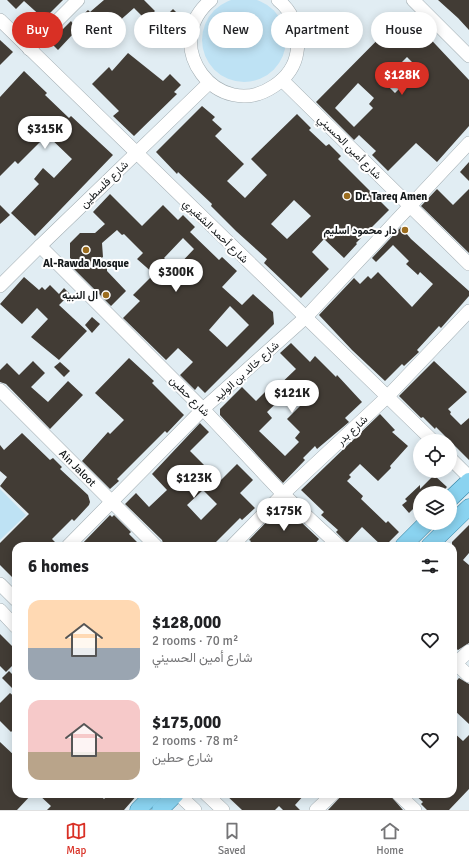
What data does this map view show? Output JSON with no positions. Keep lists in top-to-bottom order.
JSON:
{
  "streets": {
    "street": [
      "شارع أمين الحسيني",
      "شارع فلسطين",
      "شارع أحمد الشقيري",
      "شارع خالد بن الوليد",
      "شارع حطين",
      "شارع بدر",
      "Ain Jaloot"
    ]
  },
  "crossings": [
    ["شارع أمين الحسيني", "شارع خالد بن الوليد"],
    ["شارع فلسطين", "شارع أحمد الشقيري"],
    ["شارع فلسطين", "شارع حطين"],
    ["شارع أحمد الشقيري", "شارع خالد بن الوليد"],
    ["شارع أحمد الشقيري", "شارع بدر"],
    ["شارع خالد بن الوليد", "شارع حطين"],
    ["شارع خالد بن الوليد", "Ain Jaloot"],
    ["شارع حطين", "شارع بدر"]
  ],
  "places": [
    "Dr. Tareq Amen",
    "دار محمود اسليم",
    "Al-Rawda Mosque",
    "ال النبيه"
  ],
  "page": {
    "chip": [
      "Buy",
      "Rent",
      "Filters",
      "New",
      "Apartment",
      "House"
    ],
    "price": [
      "$128K",
      "$315K",
      "$300K",
      "$121K",
      "$123K",
      "$175K"
    ],
    "heading": "6 homes",
    "list": [
      {
        "name": "$128,000",
        "note": "2 rooms · 70 m² · شارع أمين الحسيني"
      },
      {
        "name": "$175,000",
        "note": "2 rooms · 78 m² · شارع حطين"
      }
    ],
    "tabs": ["Map", "Saved", "Home"]
  }
}
